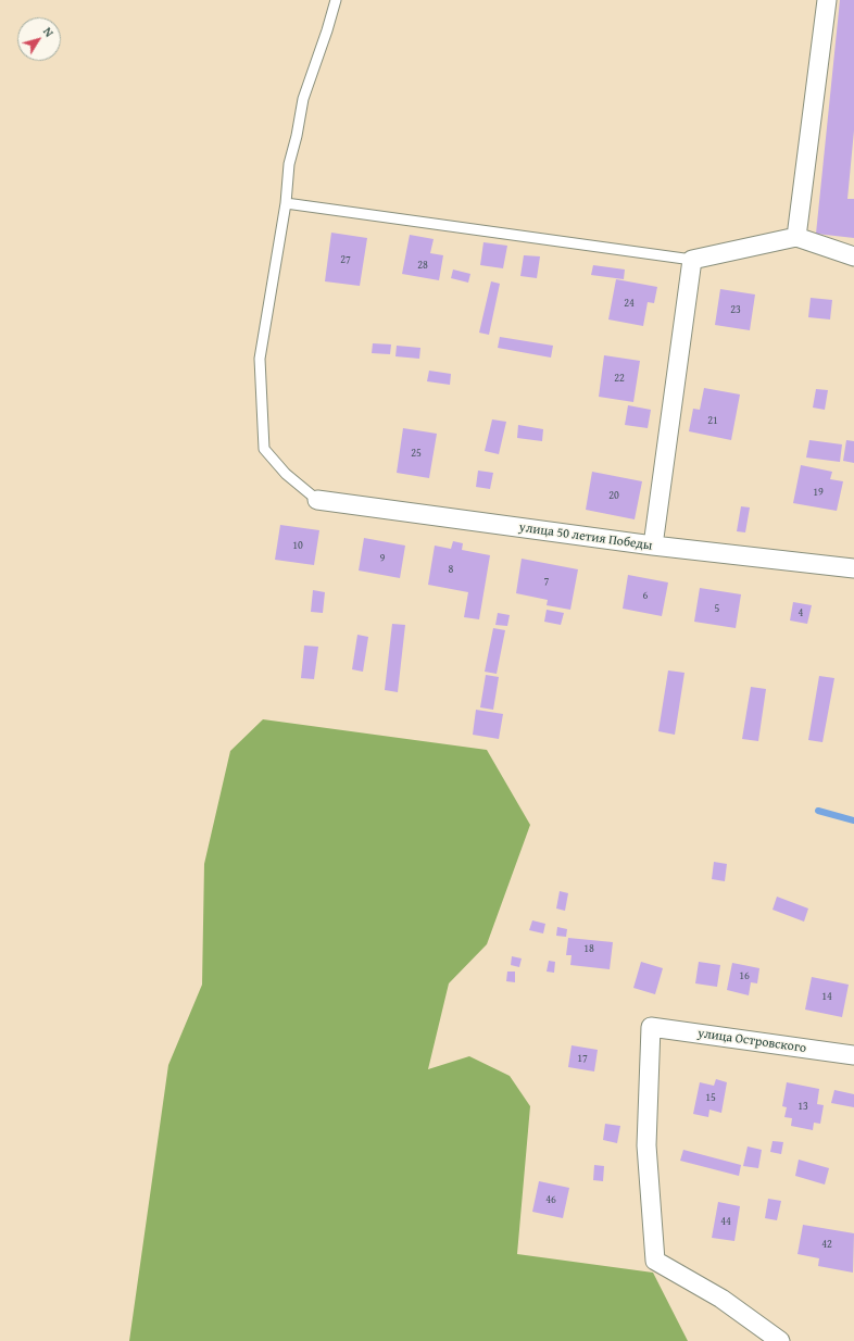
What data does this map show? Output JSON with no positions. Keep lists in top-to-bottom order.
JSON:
{
  "streets": {
    "street": ["улица 50 летия Победы", "улица Островского"]
  },
  "house_numbers": [
    "27",
    "28",
    "24",
    "23",
    "22",
    "21",
    "25",
    "19",
    "20",
    "10",
    "9",
    "8",
    "7",
    "6",
    "5",
    "4",
    "18",
    "16",
    "14",
    "17",
    "15",
    "13",
    "46",
    "44",
    "42"
  ],
  "north": "top right"
}
